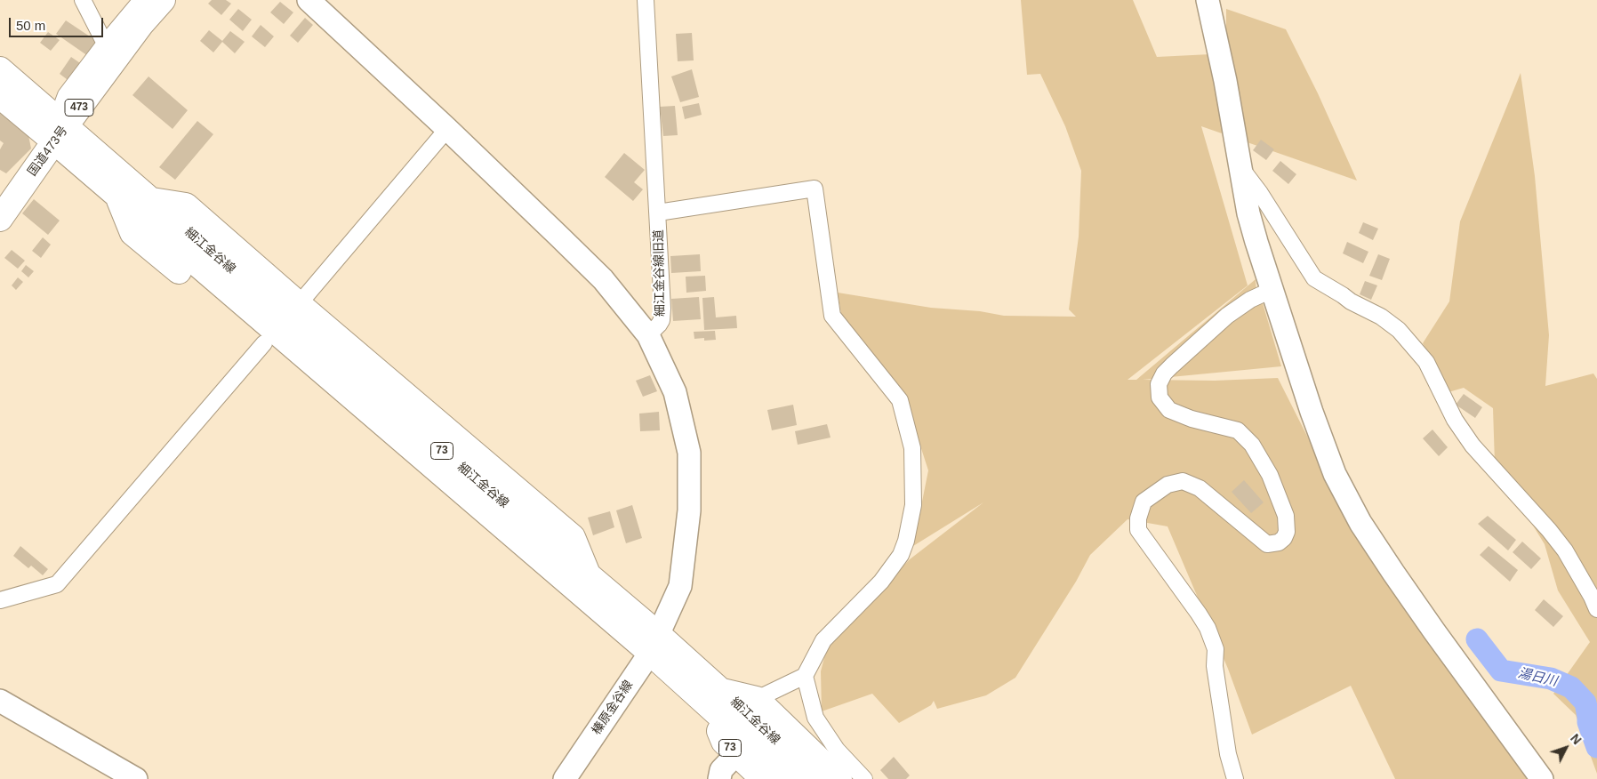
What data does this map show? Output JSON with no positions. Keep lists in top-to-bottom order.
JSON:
{
  "streets": {
    "main road": [
      "473",
      "国道473号",
      "細江金谷線",
      "73"
    ],
    "street": ["細江金谷線旧道", "榛原金谷線"]
  },
  "crossings": [
    ["473", "国道473号"],
    ["473", "細江金谷線"],
    ["国道473号", "細江金谷線"],
    ["細江金谷線", "73"],
    ["細江金谷線", "榛原金谷線"]
  ],
  "water": ["湯日川"],
  "scale_bar": "50 m",
  "north": "top right"
}
